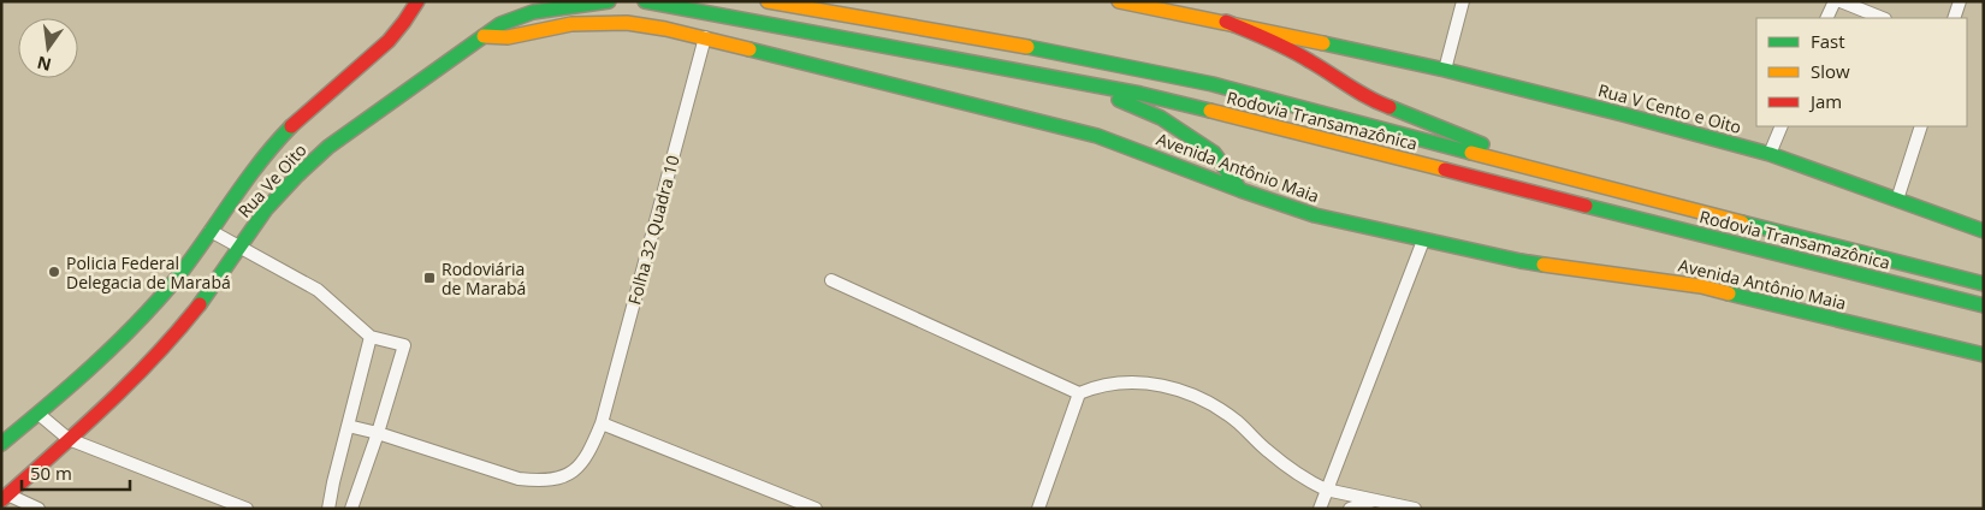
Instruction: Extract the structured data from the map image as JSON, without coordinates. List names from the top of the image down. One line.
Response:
{"streets":{"main road":["Rua V Cento e Oito","Rodovia Transamazônica","Avenida Antônio Maia","Rua Ve Oito"],"street":["Folha 32 Quadra 10"]},"crossings":[["Avenida Antônio Maia","Rua Ve Oito"],["Avenida Antônio Maia","Folha 32 Quadra 10"]],"places":{"other":["Policia Federal Delegacia de Marabá"],"transit":["Rodoviária de Marabá"]},"legend":["Fast","Slow","Jam"],"scale_bar":"50 m","north":"bottom"}
